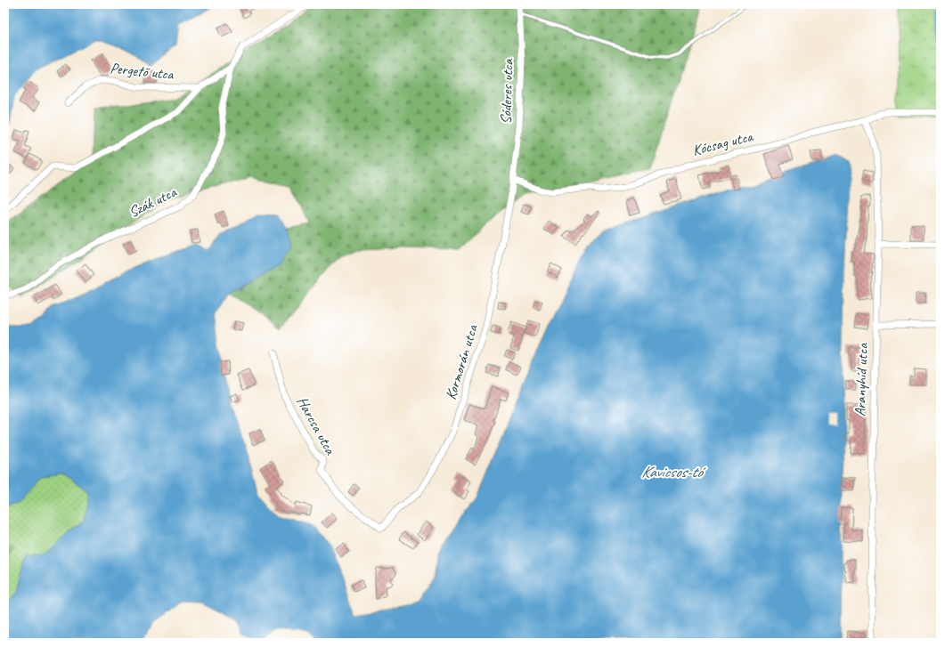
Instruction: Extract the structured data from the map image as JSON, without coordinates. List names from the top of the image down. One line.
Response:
{"streets":{"street":["Pergető utca","Sóderes utca","Kócsag utca","Szák utca","Kormorán utca","Aranyhíd utca","Harcsa utca"]},"crossings":[["Pergető utca","Szák utca"],["Sóderes utca","Kócsag utca"],["Sóderes utca","Kormorán utca"],["Kócsag utca","Kormorán utca"],["Kócsag utca","Aranyhíd utca"],["Kormorán utca","Harcsa utca"]],"water":["Kavicsos-tó"]}
